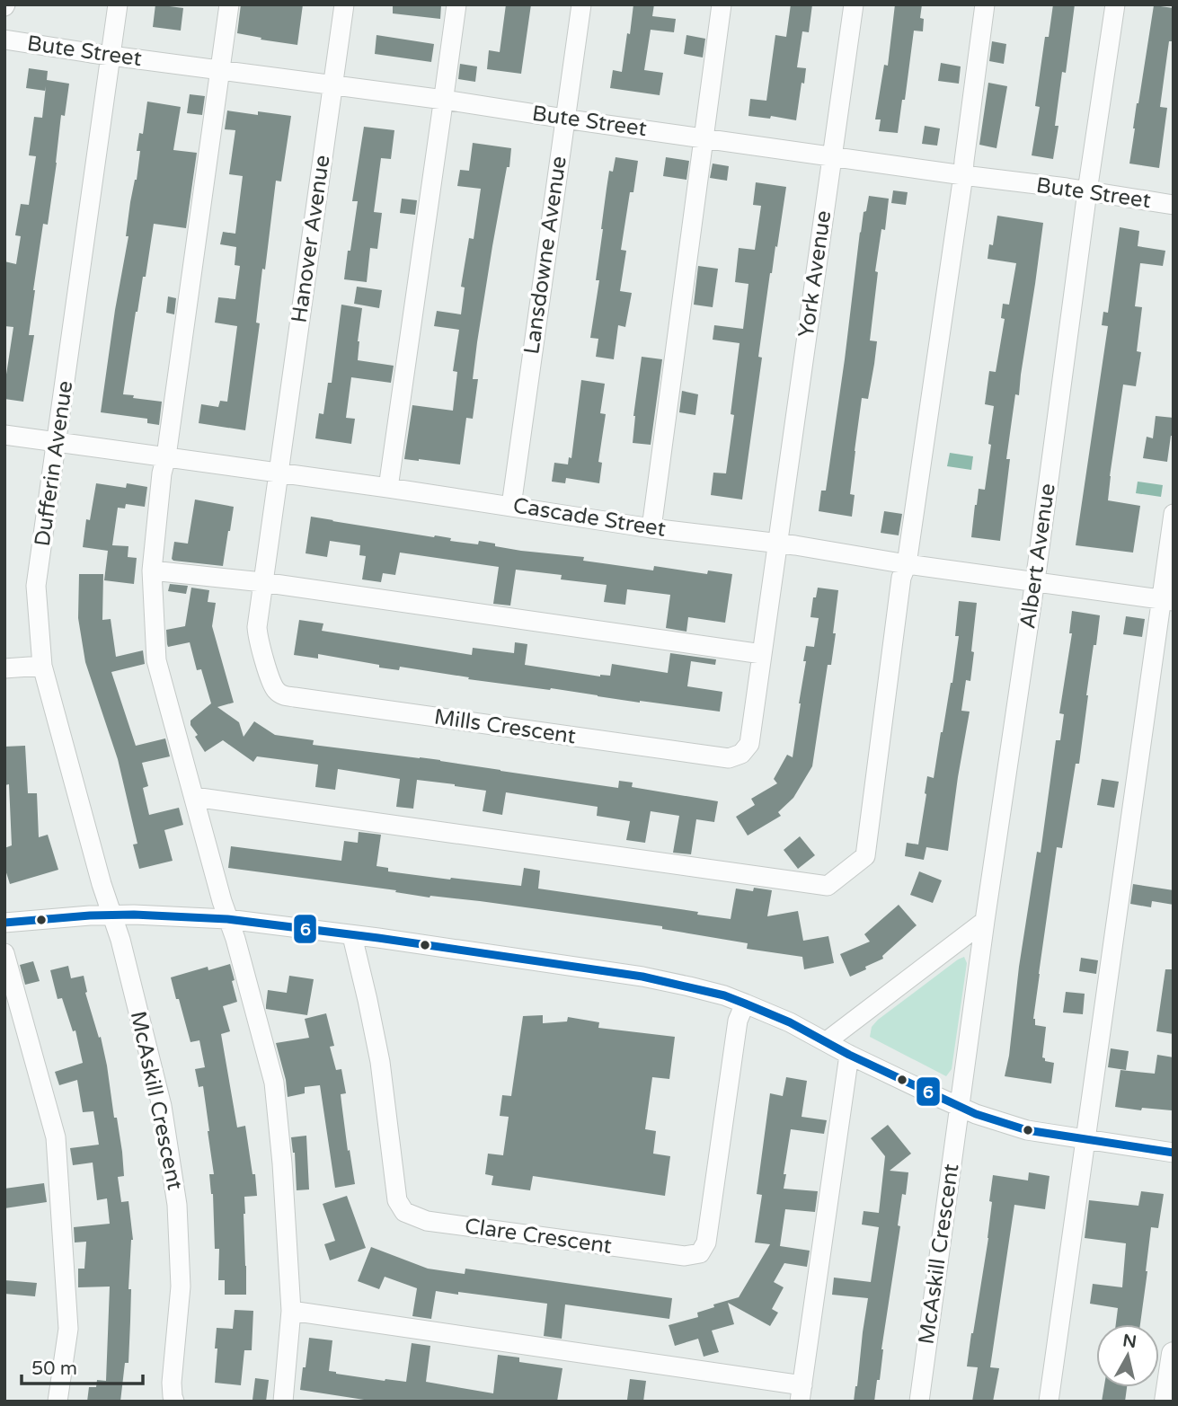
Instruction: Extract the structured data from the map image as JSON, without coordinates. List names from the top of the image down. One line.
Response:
{"streets":{"street":["Bute Street","Hanover Avenue","Lansdowne Avenue","York Avenue","Dufferin Avenue","Cascade Street","Albert Avenue","Mills Crescent","McAskill Crescent","Clare Crescent"]},"crossings":[["Bute Street","Hanover Avenue"],["Bute Street","Lansdowne Avenue"],["Bute Street","York Avenue"],["Bute Street","Dufferin Avenue"],["Bute Street","Albert Avenue"],["Hanover Avenue","Cascade Street"],["Hanover Avenue","Mills Crescent"],["Lansdowne Avenue","Cascade Street"],["York Avenue","Cascade Street"],["York Avenue","Mills Crescent"],["Dufferin Avenue","Cascade Street"],["Dufferin Avenue","McAskill Crescent"],["Cascade Street","Albert Avenue"],["Cascade Street","Mills Crescent"],["Albert Avenue","McAskill Crescent"]],"lines":["transit line 6"],"scale_bar":"50 m","north":"top"}
